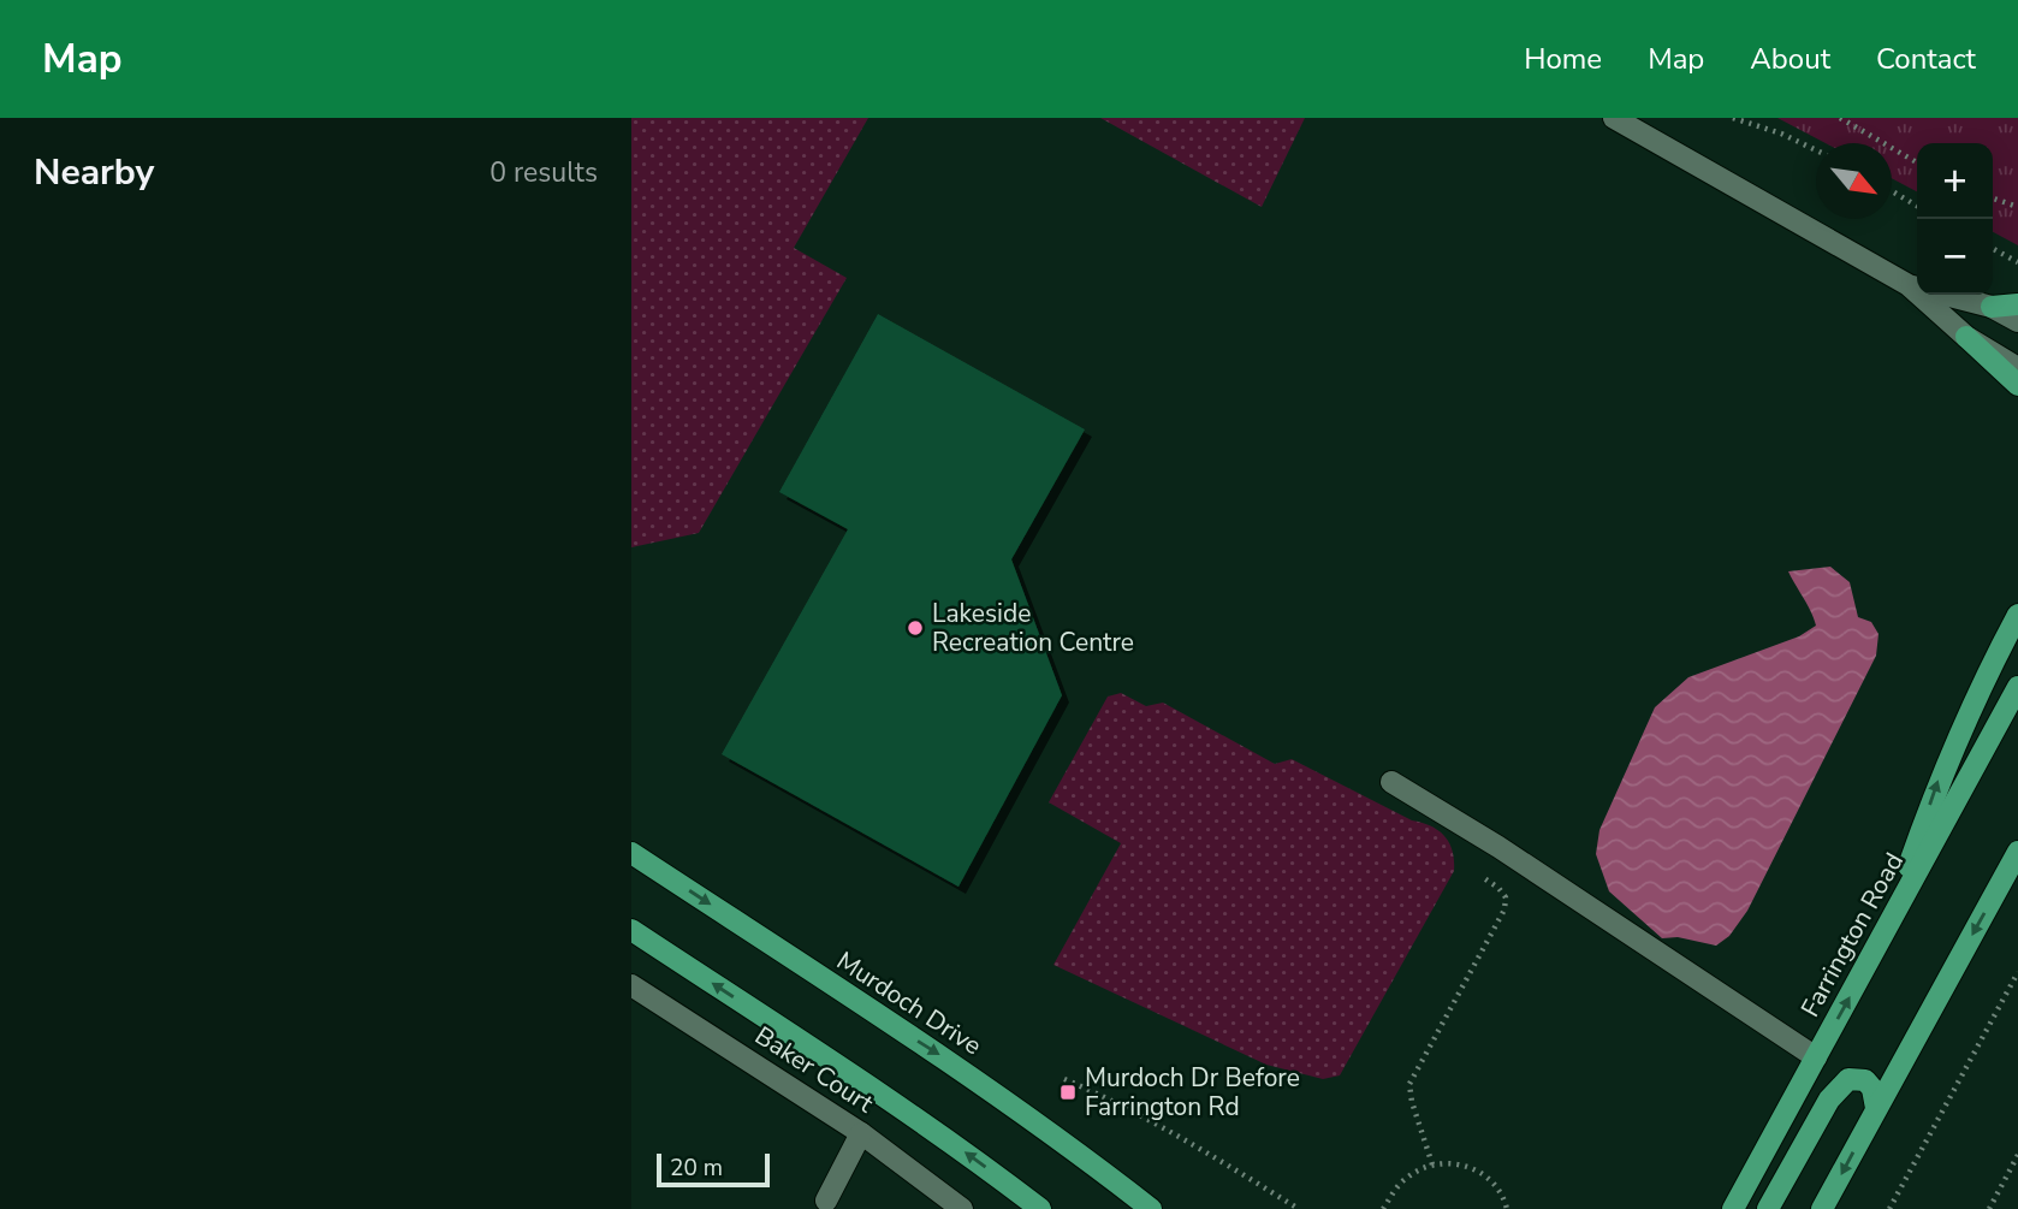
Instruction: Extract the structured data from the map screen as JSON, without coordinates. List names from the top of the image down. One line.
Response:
{"streets":{"main road":["Farrington Road","Murdoch Drive"],"street":["Baker Court"]},"places":{"other":["Lakeside Recreation Centre"],"transit":["Murdoch Dr Before Farrington Rd"]},"scale_bar":"20 m","north":"bottom right","page":{"header":"Map","nav":["Home","Map","About","Contact"],"heading":["Nearby","0 results"],"map_buttons":["+","−"],"scale":"20 m"}}
